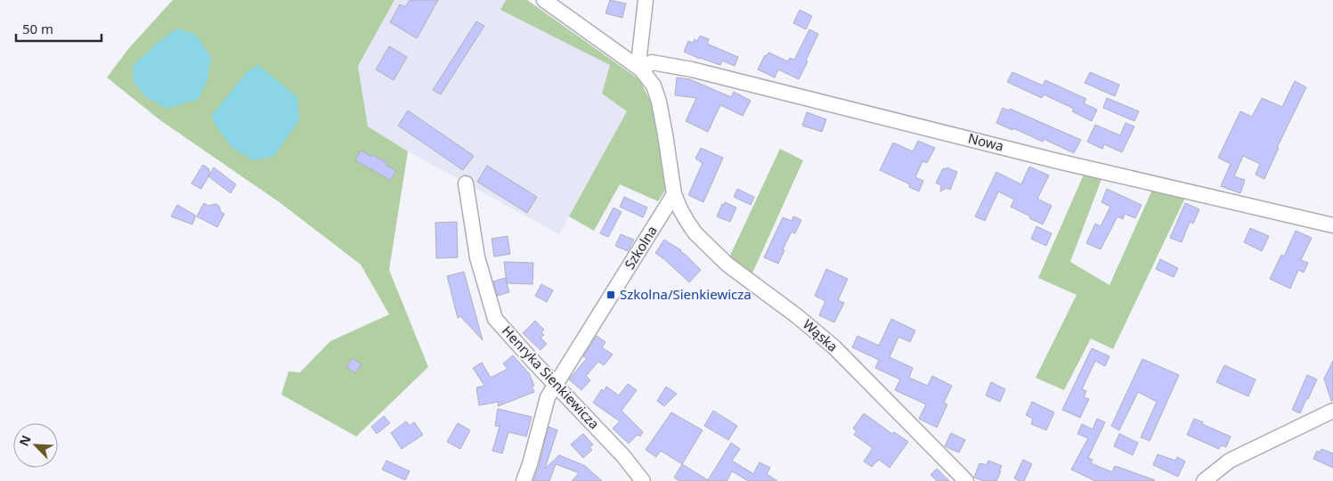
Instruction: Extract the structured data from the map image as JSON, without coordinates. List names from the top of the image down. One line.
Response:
{"streets":{"street":["Nowa","Szkolna","Wąska","Henryka Sienkiewicza"]},"crossings":[["Szkolna","Wąska"],["Szkolna","Henryka Sienkiewicza"]],"places":{"transit":["Szkolna/Sienkiewicza"]},"scale_bar":"50 m","north":"top left"}
